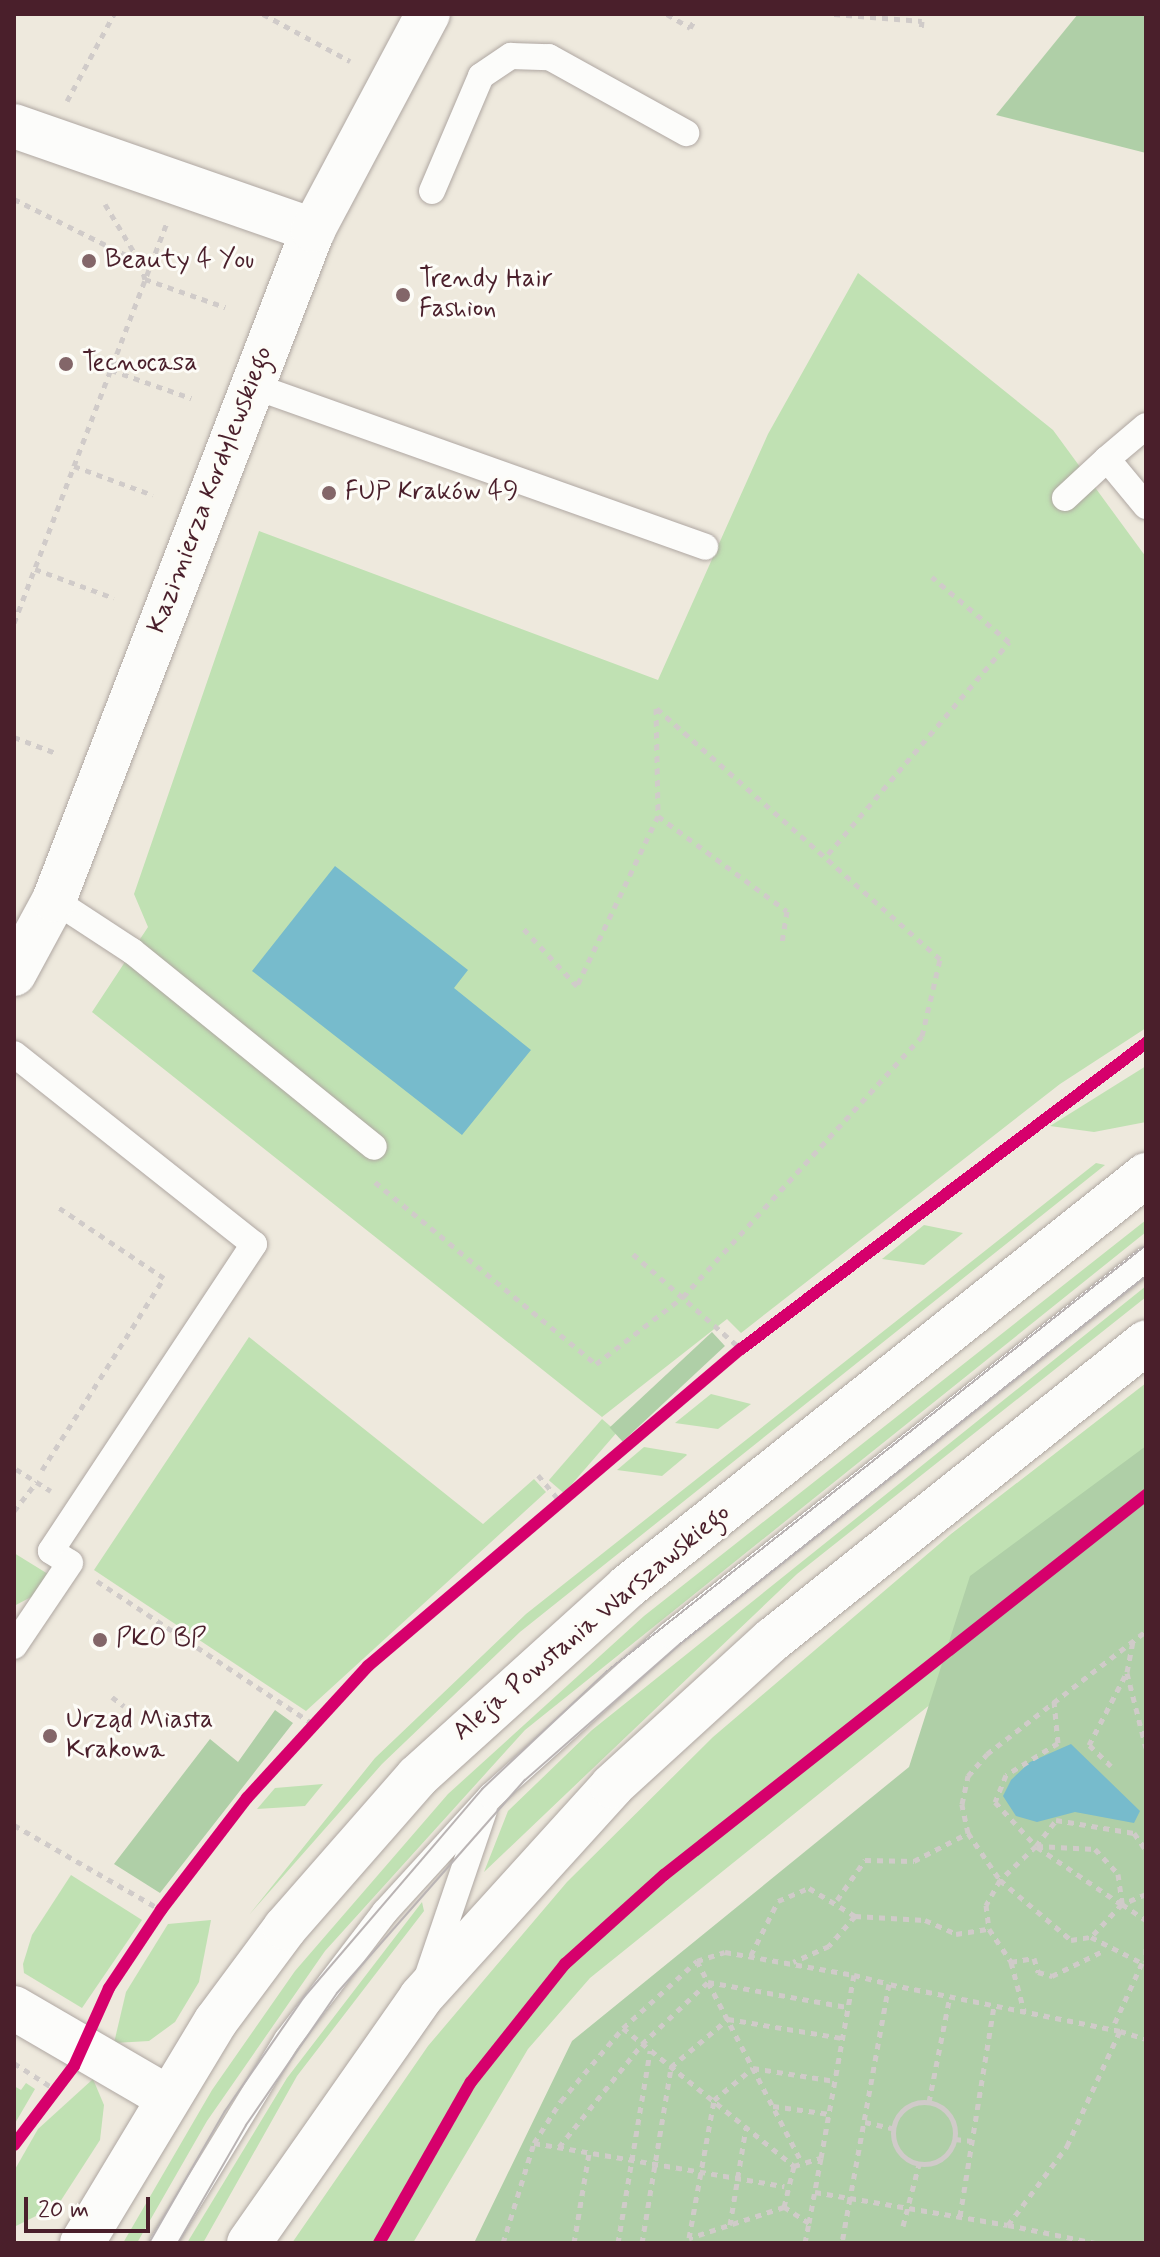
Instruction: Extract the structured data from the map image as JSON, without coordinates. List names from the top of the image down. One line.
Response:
{"streets":{"main road":["Kazimierza Kordylewskiego","Aleja Powstania Warszawskiego"]},"places":["Beauty 4 You","Trendy Hair Fashion","Tecnocasa","FUP Kraków 49","PKO BP","Urząd Miasta Krakowa"],"scale_bar":"20 m"}
